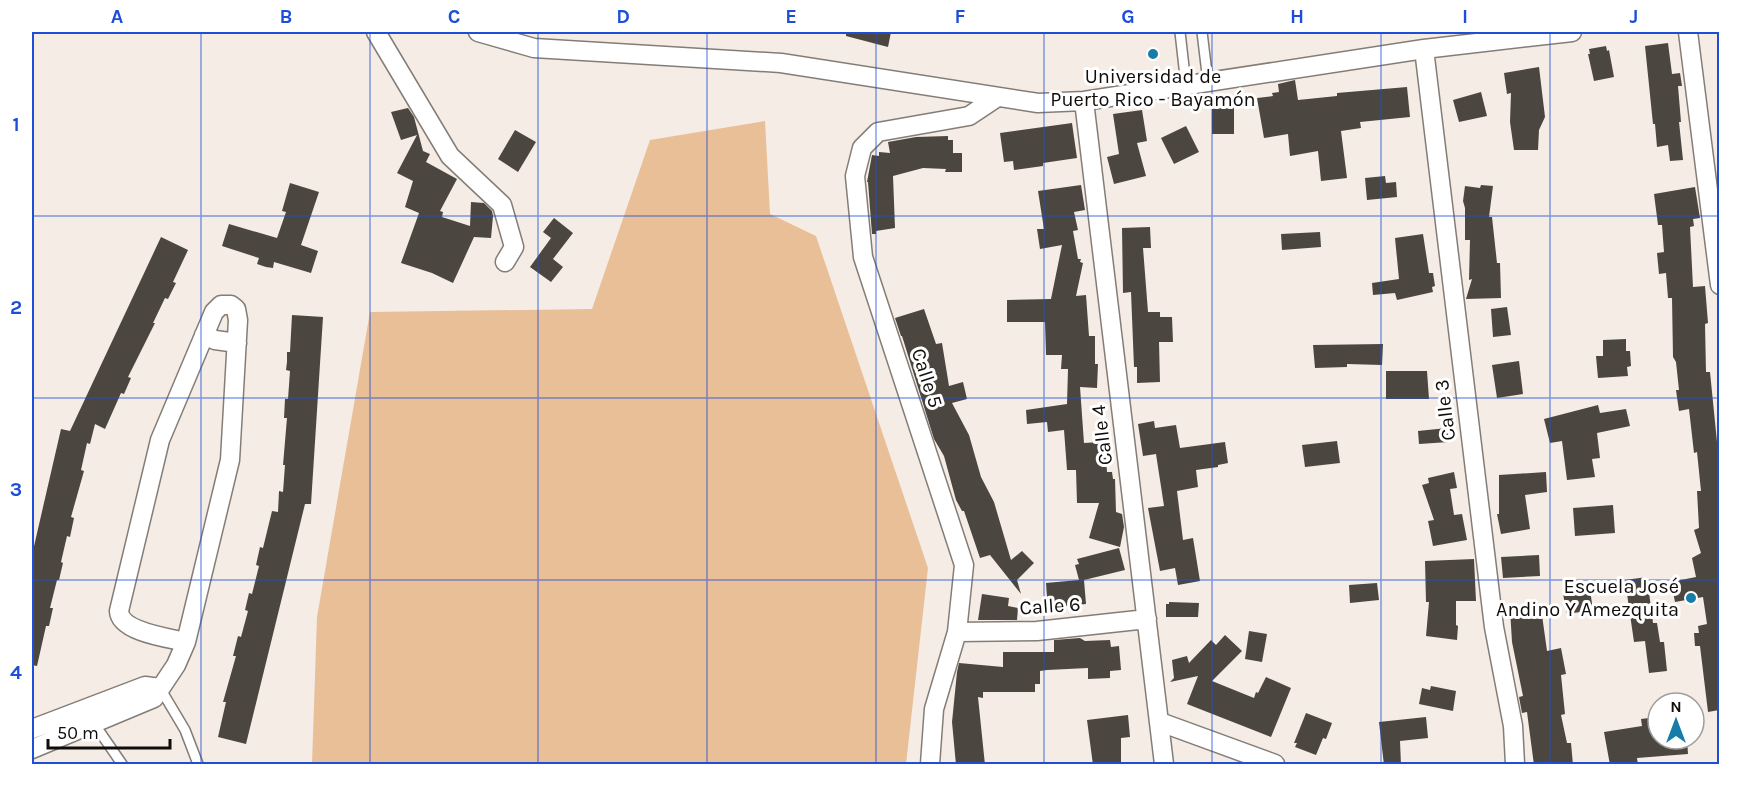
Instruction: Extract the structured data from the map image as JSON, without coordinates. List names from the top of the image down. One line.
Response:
{"streets":{"street":["Calle 5","Calle 3","Calle 4","Calle 6"]},"crossings":[["Calle 5","Calle 6"],["Calle 4","Calle 6"]],"places":["Universidad de Puerto Rico - Bayamón","Escuela José Andino Y Amezquita"],"scale_bar":"50 m","north":"top","grid":{"columns":["A","B","C","D","E","F","G","H","I","J"],"rows":["1","2","3","4"]}}
